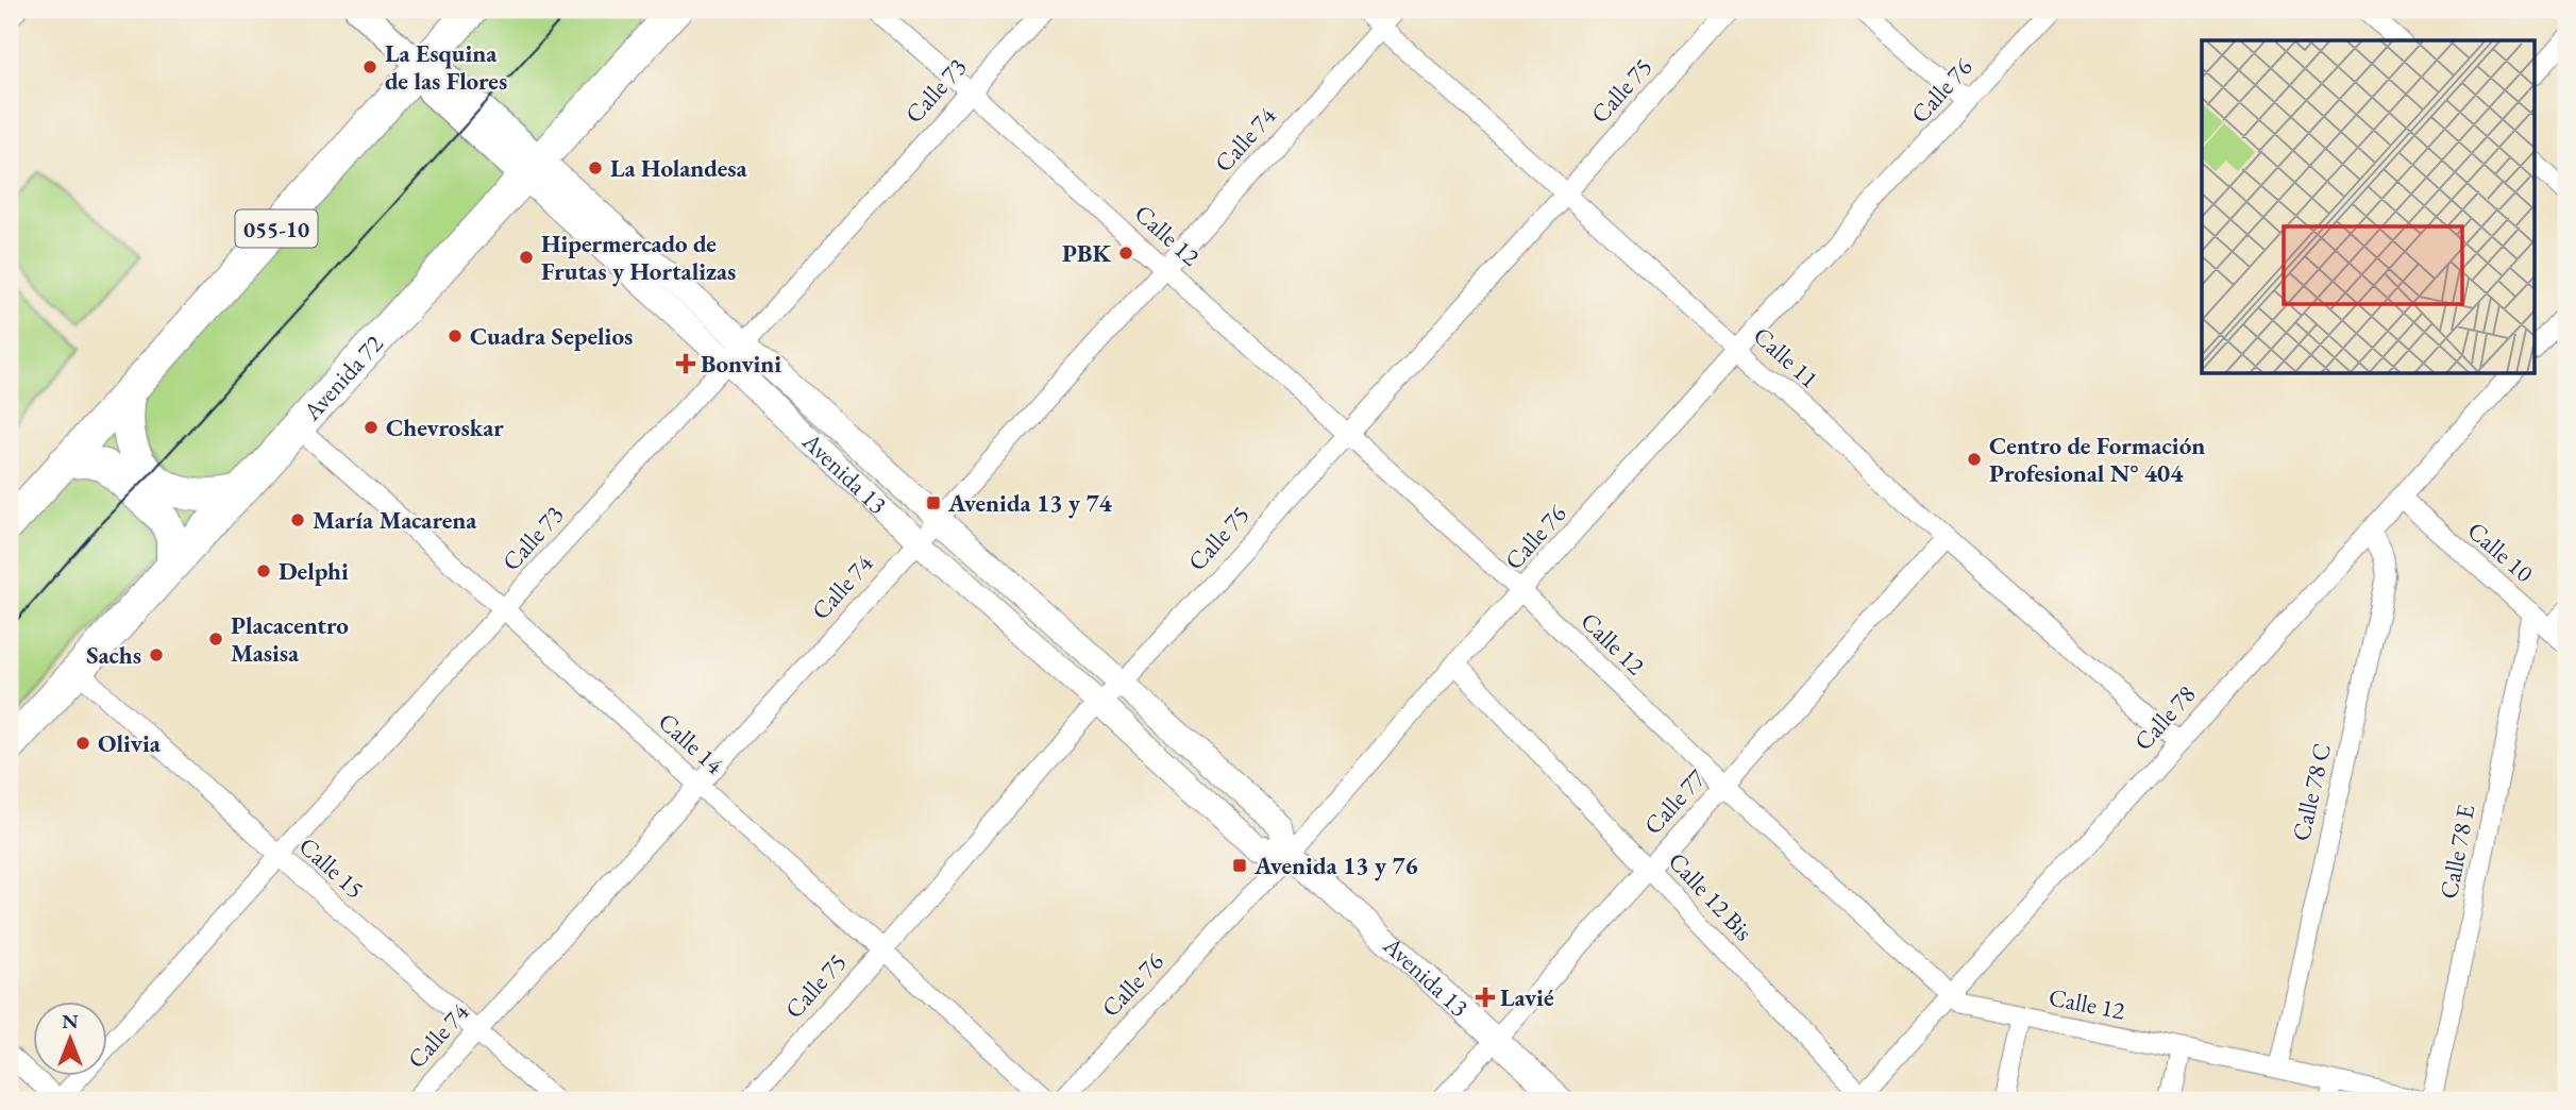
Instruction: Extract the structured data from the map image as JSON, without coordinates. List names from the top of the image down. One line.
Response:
{"streets":{"highway":["055-10","Avenida 72"],"main road":["Avenida 13"],"street":["Calle 73","Calle 75","Calle 76","Calle 74","Calle 12","Calle 11","Calle 10","Calle 78","Calle 14","Calle 78 C","Calle 77","Calle 78 E","Calle 15","Calle 12 Bis"]},"crossings":[["Calle 73","Calle 12"],["Calle 73","Avenida 13"],["Calle 73","Calle 14"],["Calle 73","Calle 15"],["Calle 75","Calle 12"],["Calle 75","Calle 11"],["Calle 75","Avenida 13"],["Calle 75","Calle 14"],["Calle 76","Calle 12"],["Calle 76","Calle 11"],["Calle 76","Avenida 13"],["Calle 76","Calle 12 Bis"],["Calle 74","Calle 12"],["Calle 74","Calle 11"],["Calle 74","Avenida 13"],["Calle 74","Calle 14"],["Calle 74","Calle 15"],["055-10","Avenida 13"],["Calle 12","Calle 78"],["Calle 12","Calle 78 C"],["Calle 12","Calle 77"],["Calle 11","Calle 78"],["Calle 11","Calle 77"],["Avenida 72","Avenida 13"],["Avenida 72","Calle 14"],["Avenida 72","Calle 15"],["Avenida 13","Calle 77"],["Calle 10","Calle 78"],["Calle 10","Calle 78 E"],["Calle 78","Calle 78 C"],["Calle 78","Calle 12 Bis"],["Calle 77","Calle 12 Bis"]],"places":{"other":["La Esquina de las Flores","La Holandesa","PBK","Hipermercado de Frutas y Hortalizas","Cuadra Sepelios","Chevroskar","Centro de Formación Profesional N° 404","María Macarena","Delphi","Placacentro Masisa","Sachs","Olivia"],"health":["Bonvini","Lavié"],"transit":["Avenida 13 y 74","Avenida 13 y 76"]},"north":"top"}
